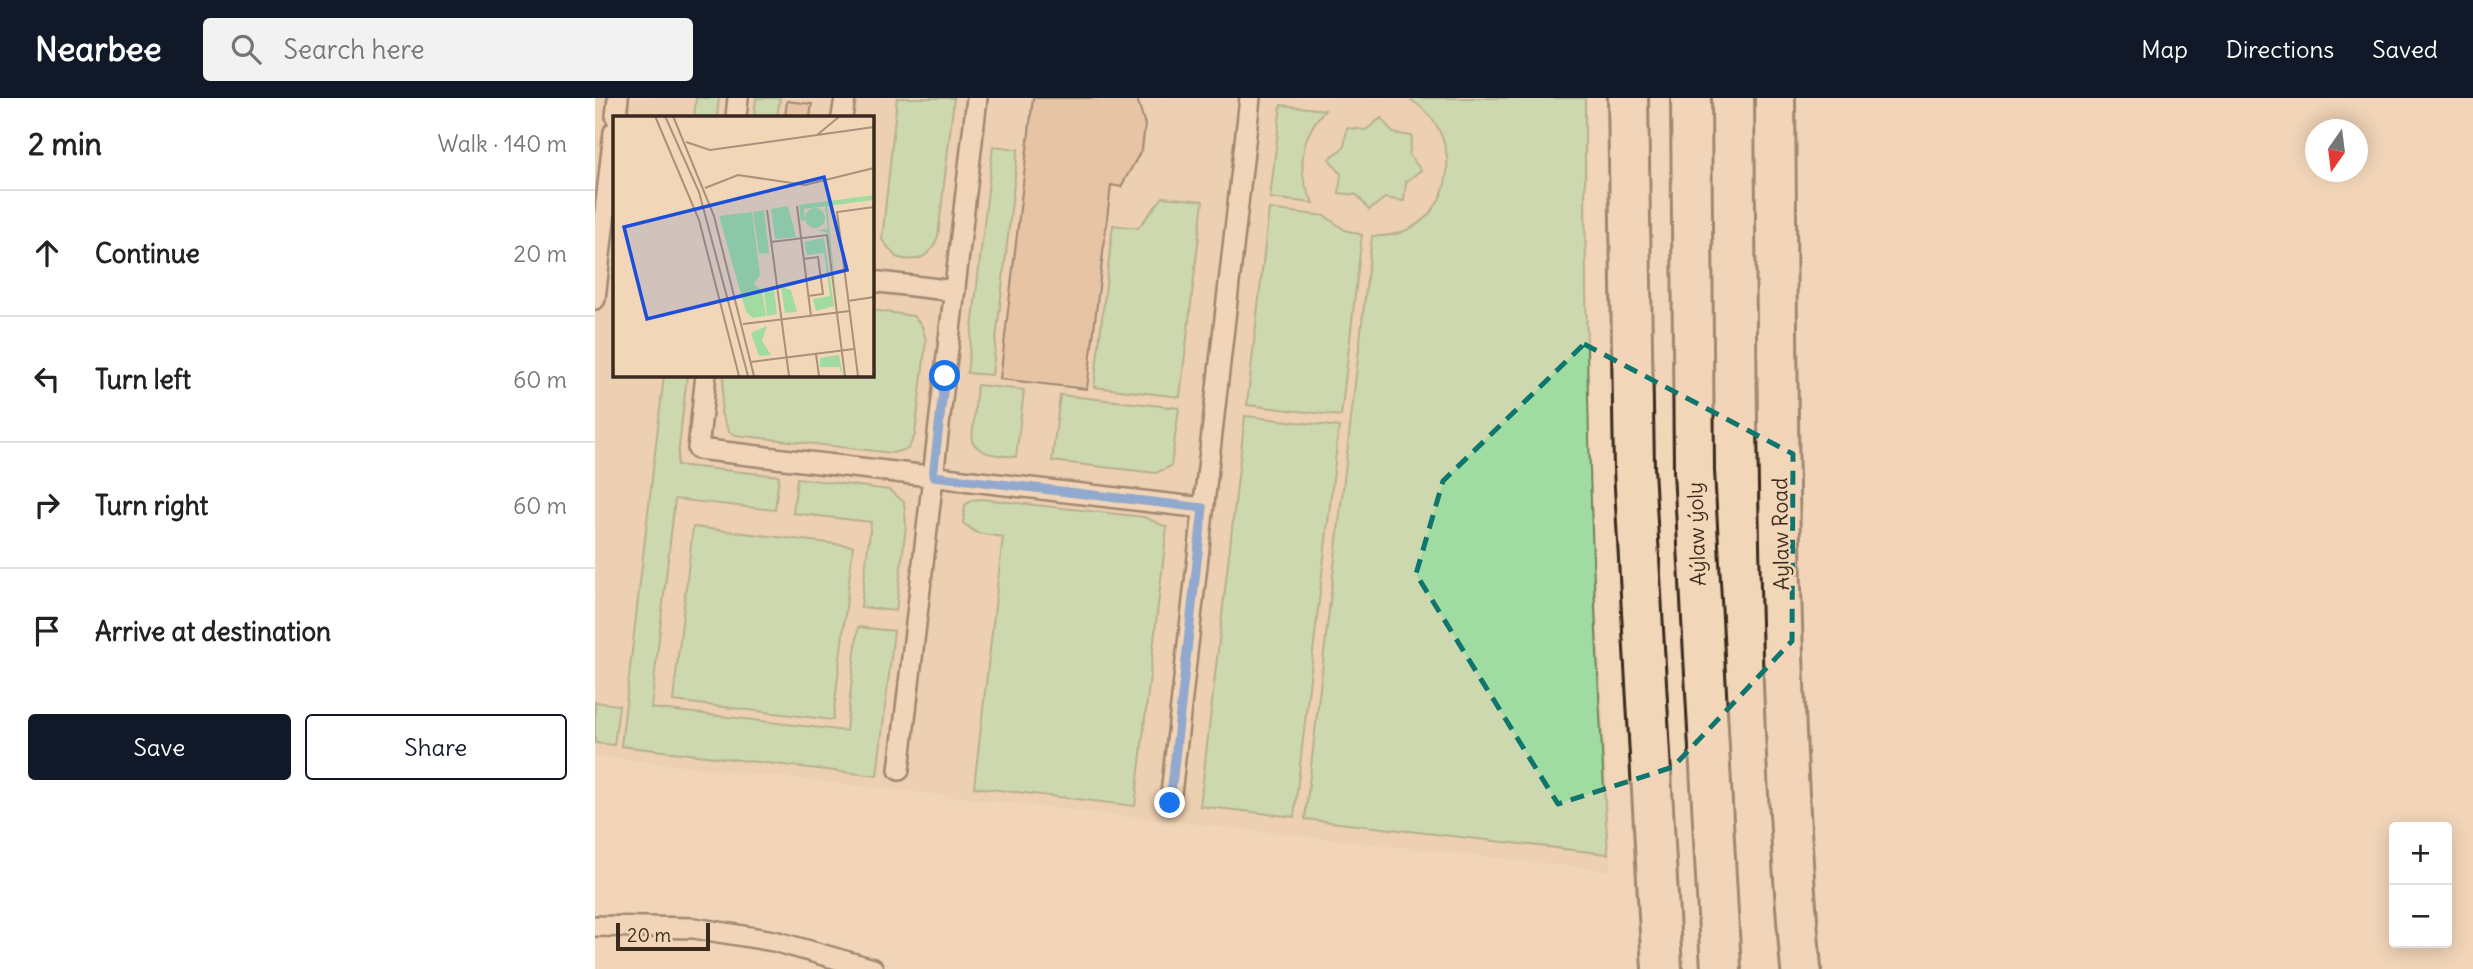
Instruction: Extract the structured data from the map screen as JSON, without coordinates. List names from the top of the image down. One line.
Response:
{"streets":{"main road":["Aýlaw ýoly","Aylaw Road"]},"scale_bar":"20 m","north":"bottom","page":{"header":"Nearbee","search":"Search here","nav":["Map","Directions","Saved"],"heading":["2 min","Walk · 140 m"],"list":[["Continue","20 m"],["Turn left","60 m"],["Turn right","60 m"],"Arrive at destination"],"buttons":["Save","Share"],"map_buttons":["+","−"],"scale":"20 m"}}
